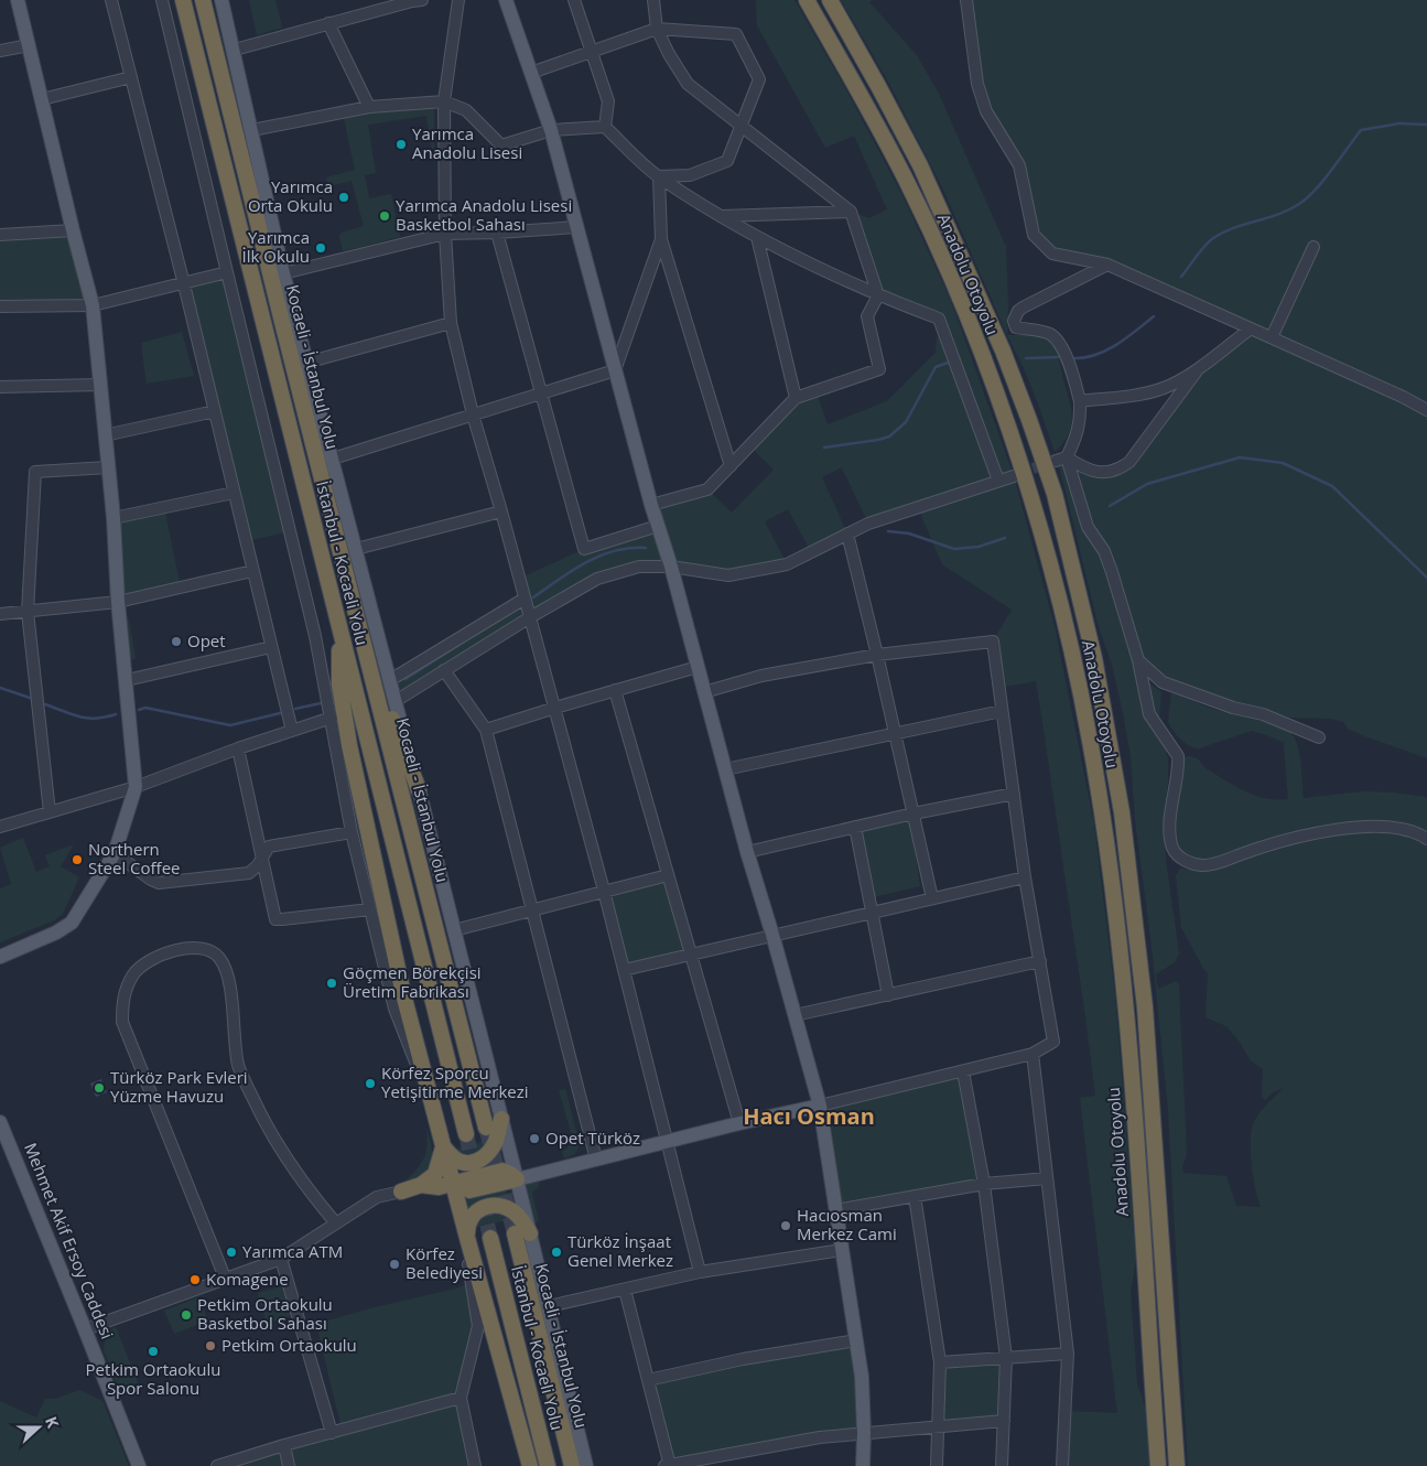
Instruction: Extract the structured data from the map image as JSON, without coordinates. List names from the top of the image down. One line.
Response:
{"streets":{"highway":["Anadolu Otoyolu","Kocaeli - İstanbul Yolu","İstanbul - Kocaeli Yolu"],"main road":["Mehmet Akif Ersoy Caddesi"]},"districts":["Hacı Osman"],"places":["Yarımca Anadolu Lisesi","Yarımca Orta Okulu","Yarımca Anadolu Lisesi Basketbol Sahası","Yarımca İlk Okulu","Opet","Northern Steel Coffee","Göçmen Börekçisi Üretim Fabrikası","Körfez Sporcu Yetişitirme Merkezi","Türköz Park Evleri Yüzme Havuzu","Opet Türköz","Hacıosman Merkez Cami","Yarımca ATM","Türköz İnşaat Genel Merkez","Körfez Belediyesi","Komagene","Petkim Ortaokulu Basketbol Sahası","Petkim Ortaokulu","Petkim Ortaokulu Spor Salonu"],"north":"right"}
